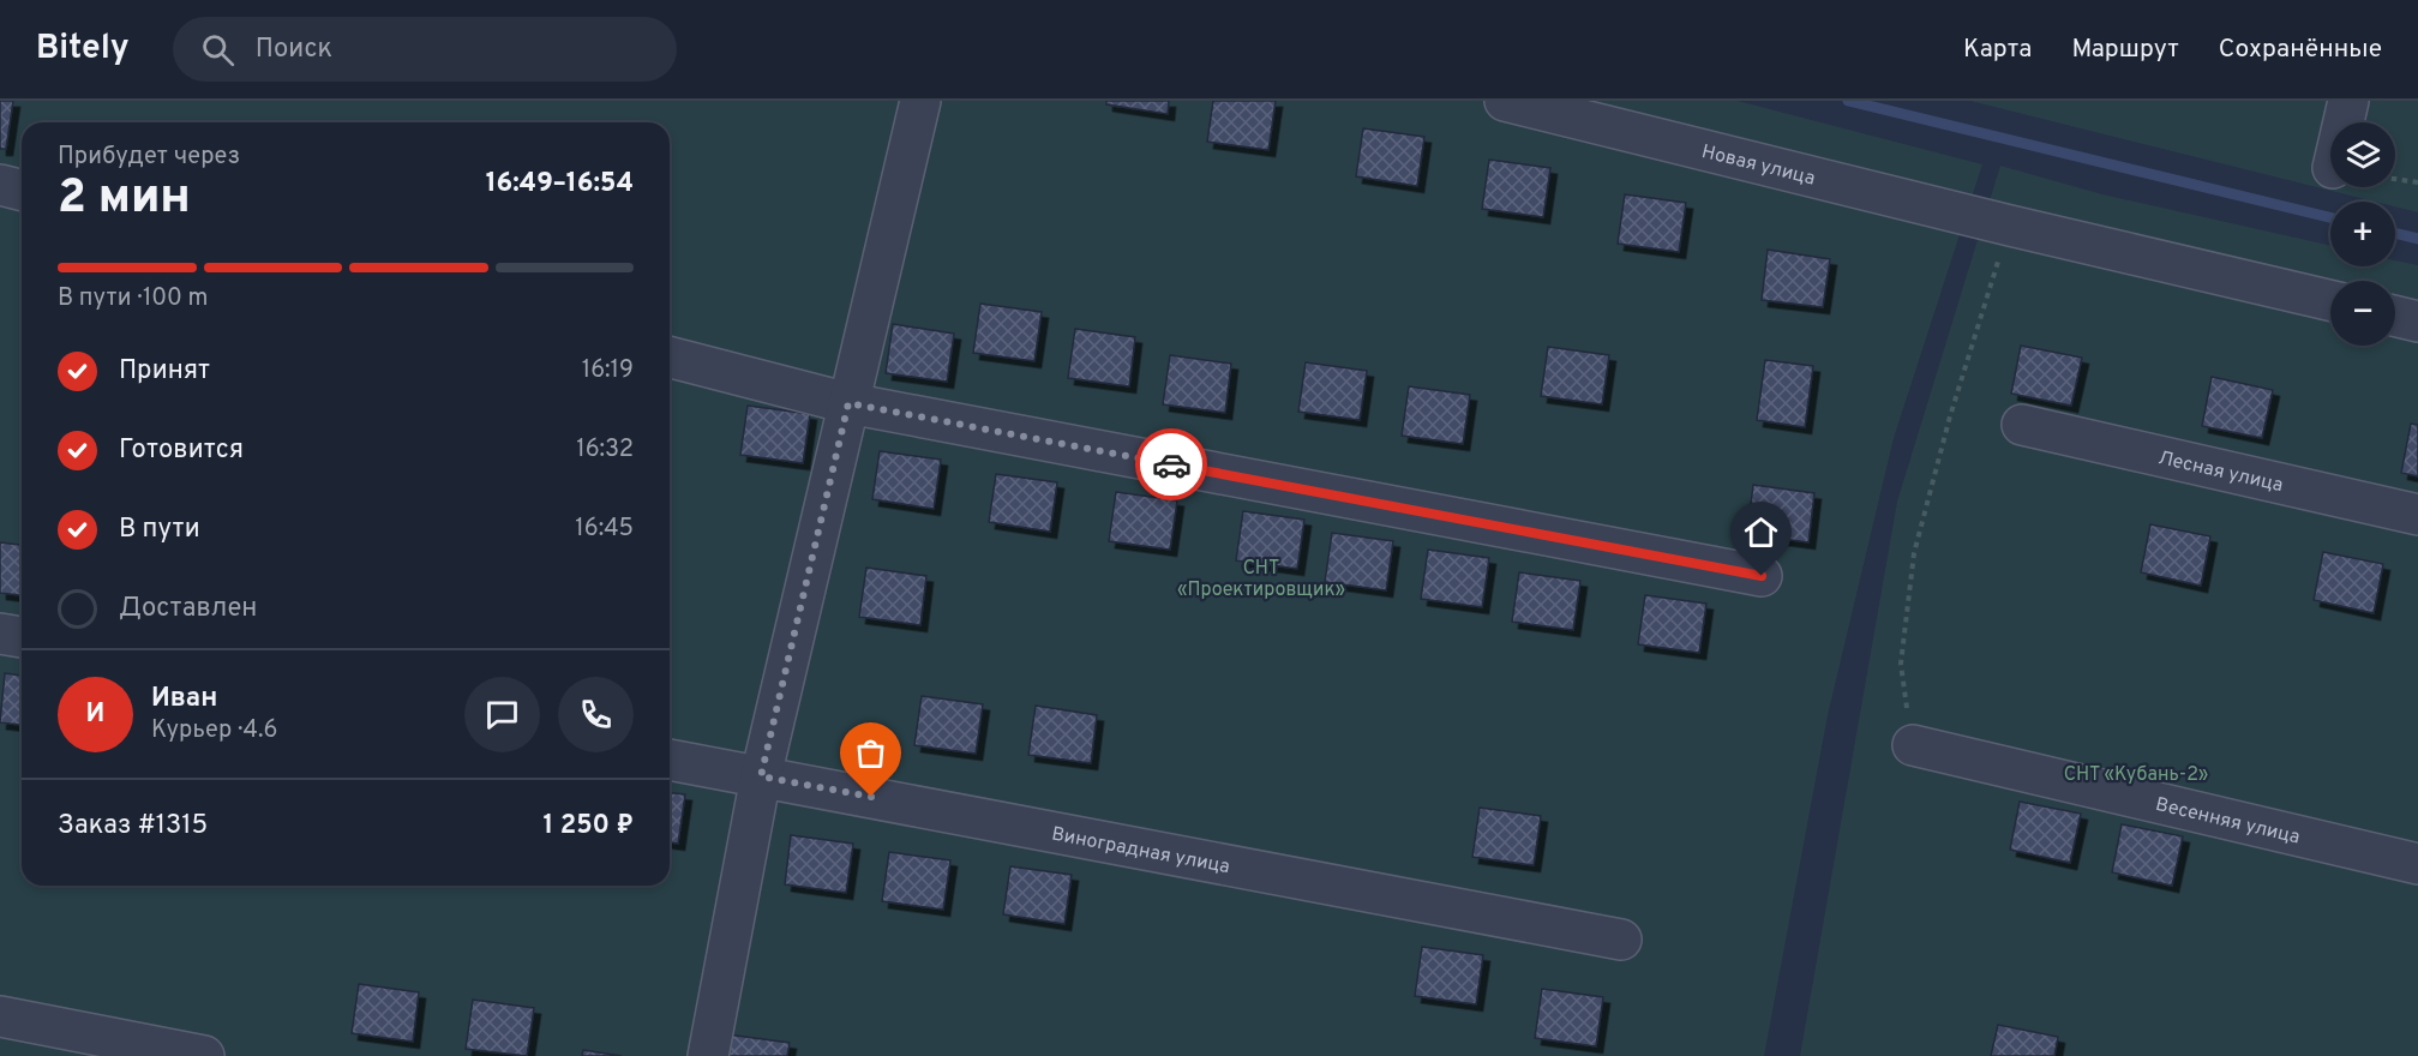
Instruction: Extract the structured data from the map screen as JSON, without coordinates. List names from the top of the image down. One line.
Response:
{"streets":{"street":["Новая улица","Лесная улица","Весенняя улица","Виноградная улица"]},"parks":["СНТ «Проектировщик»","СНТ «Кубань-2»"],"page":{"header":"Bitely","search":"Поиск","nav":["Карта","Маршрут","Сохранённые"],"map_buttons":["+","−"],"heading":["2 мин","Прибудет через","16:49–16:54"],"panel":["Иван","Курьер · 4.6","Заказ #1315","1 250 ₽"],"bar":"В пути · 100 m","list":[["Принят","16:19"],["Готовится","16:32"],["В пути","16:45"],"Доставлен"],"round":"И"}}
